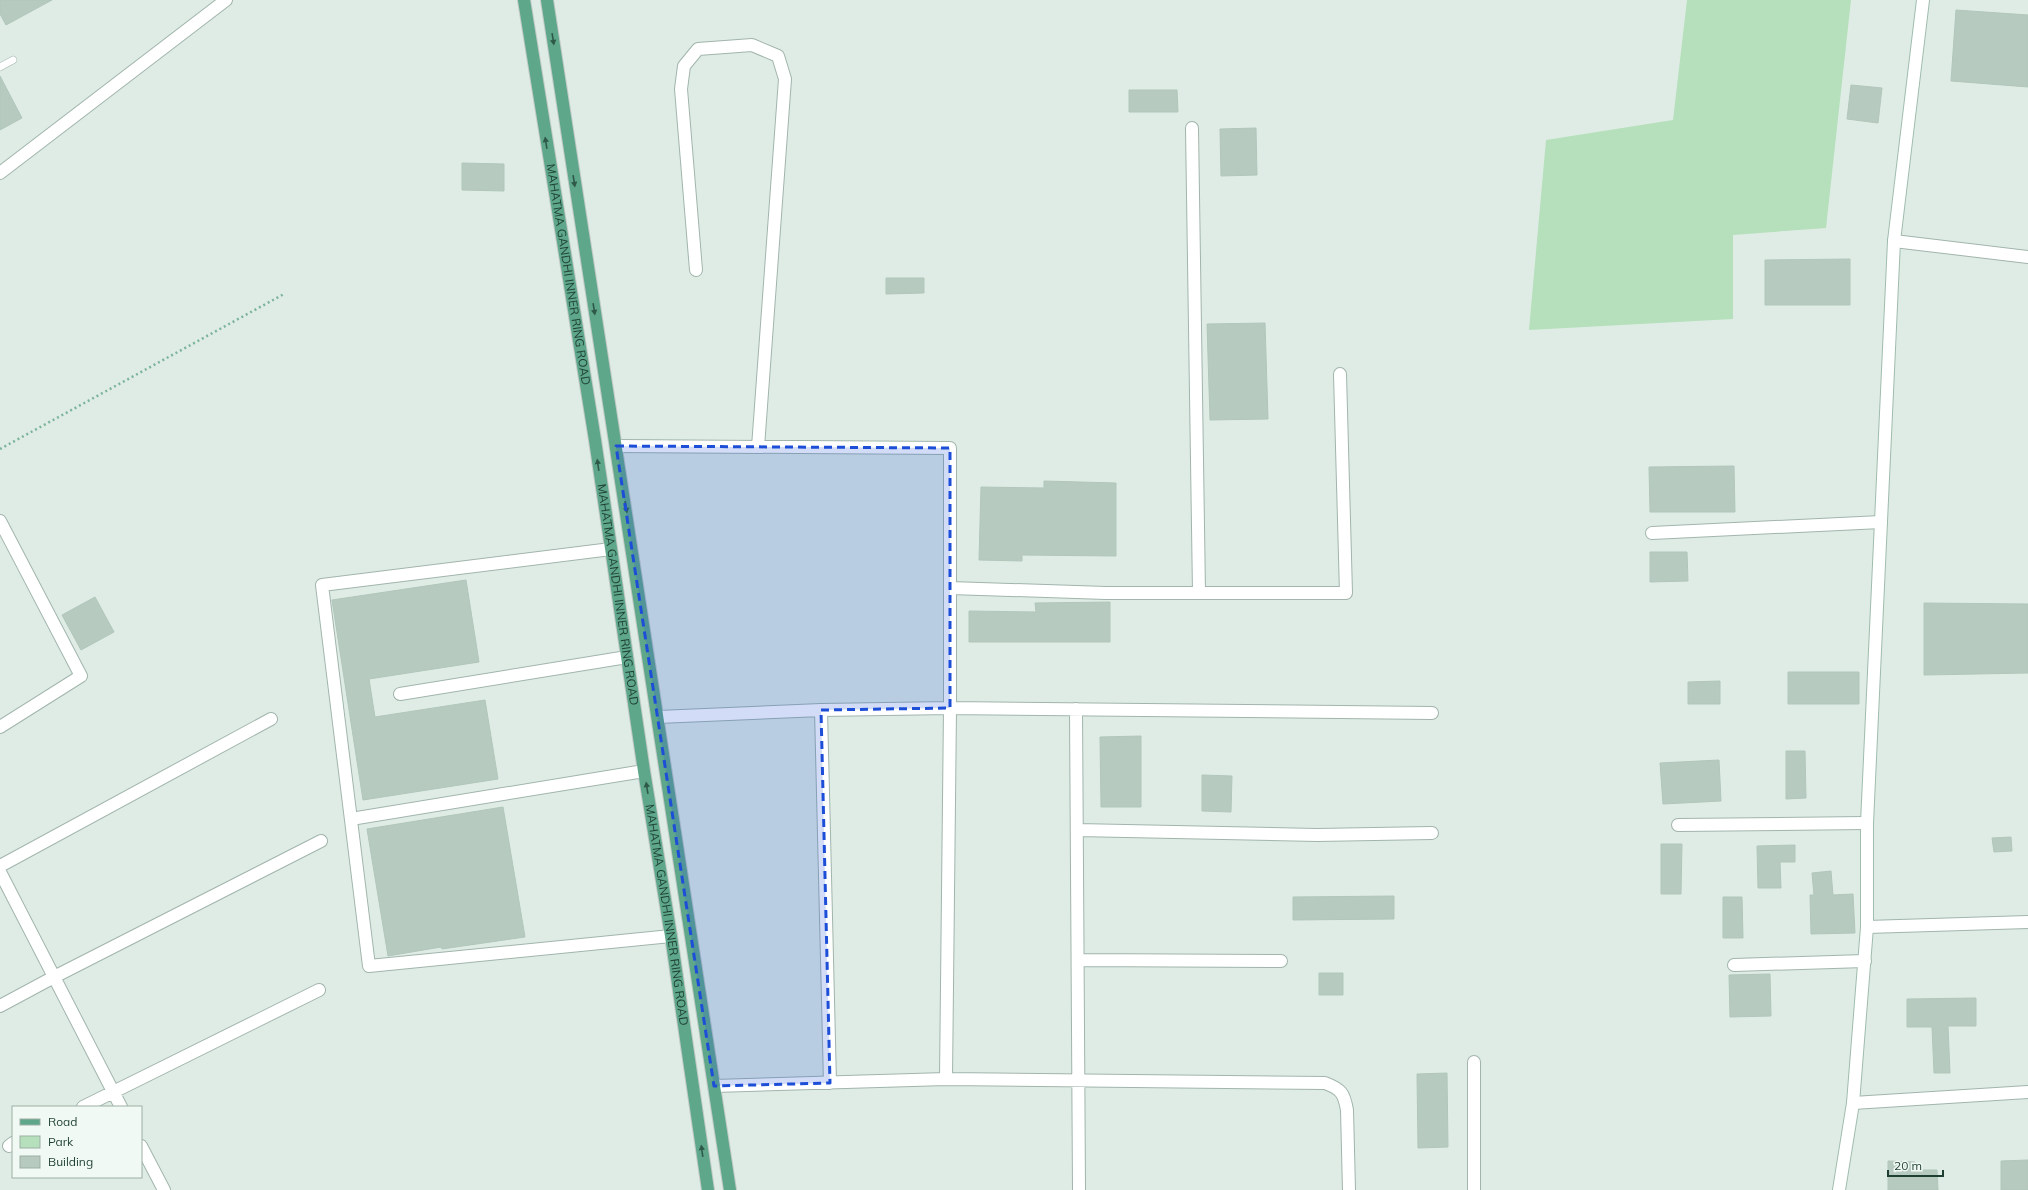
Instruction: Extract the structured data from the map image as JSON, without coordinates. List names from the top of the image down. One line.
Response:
{"streets":{"main road":["MAHATMA GANDHI INNER RING ROAD"]},"legend":["Road","Park","Building"],"scale_bar":"20 m"}
